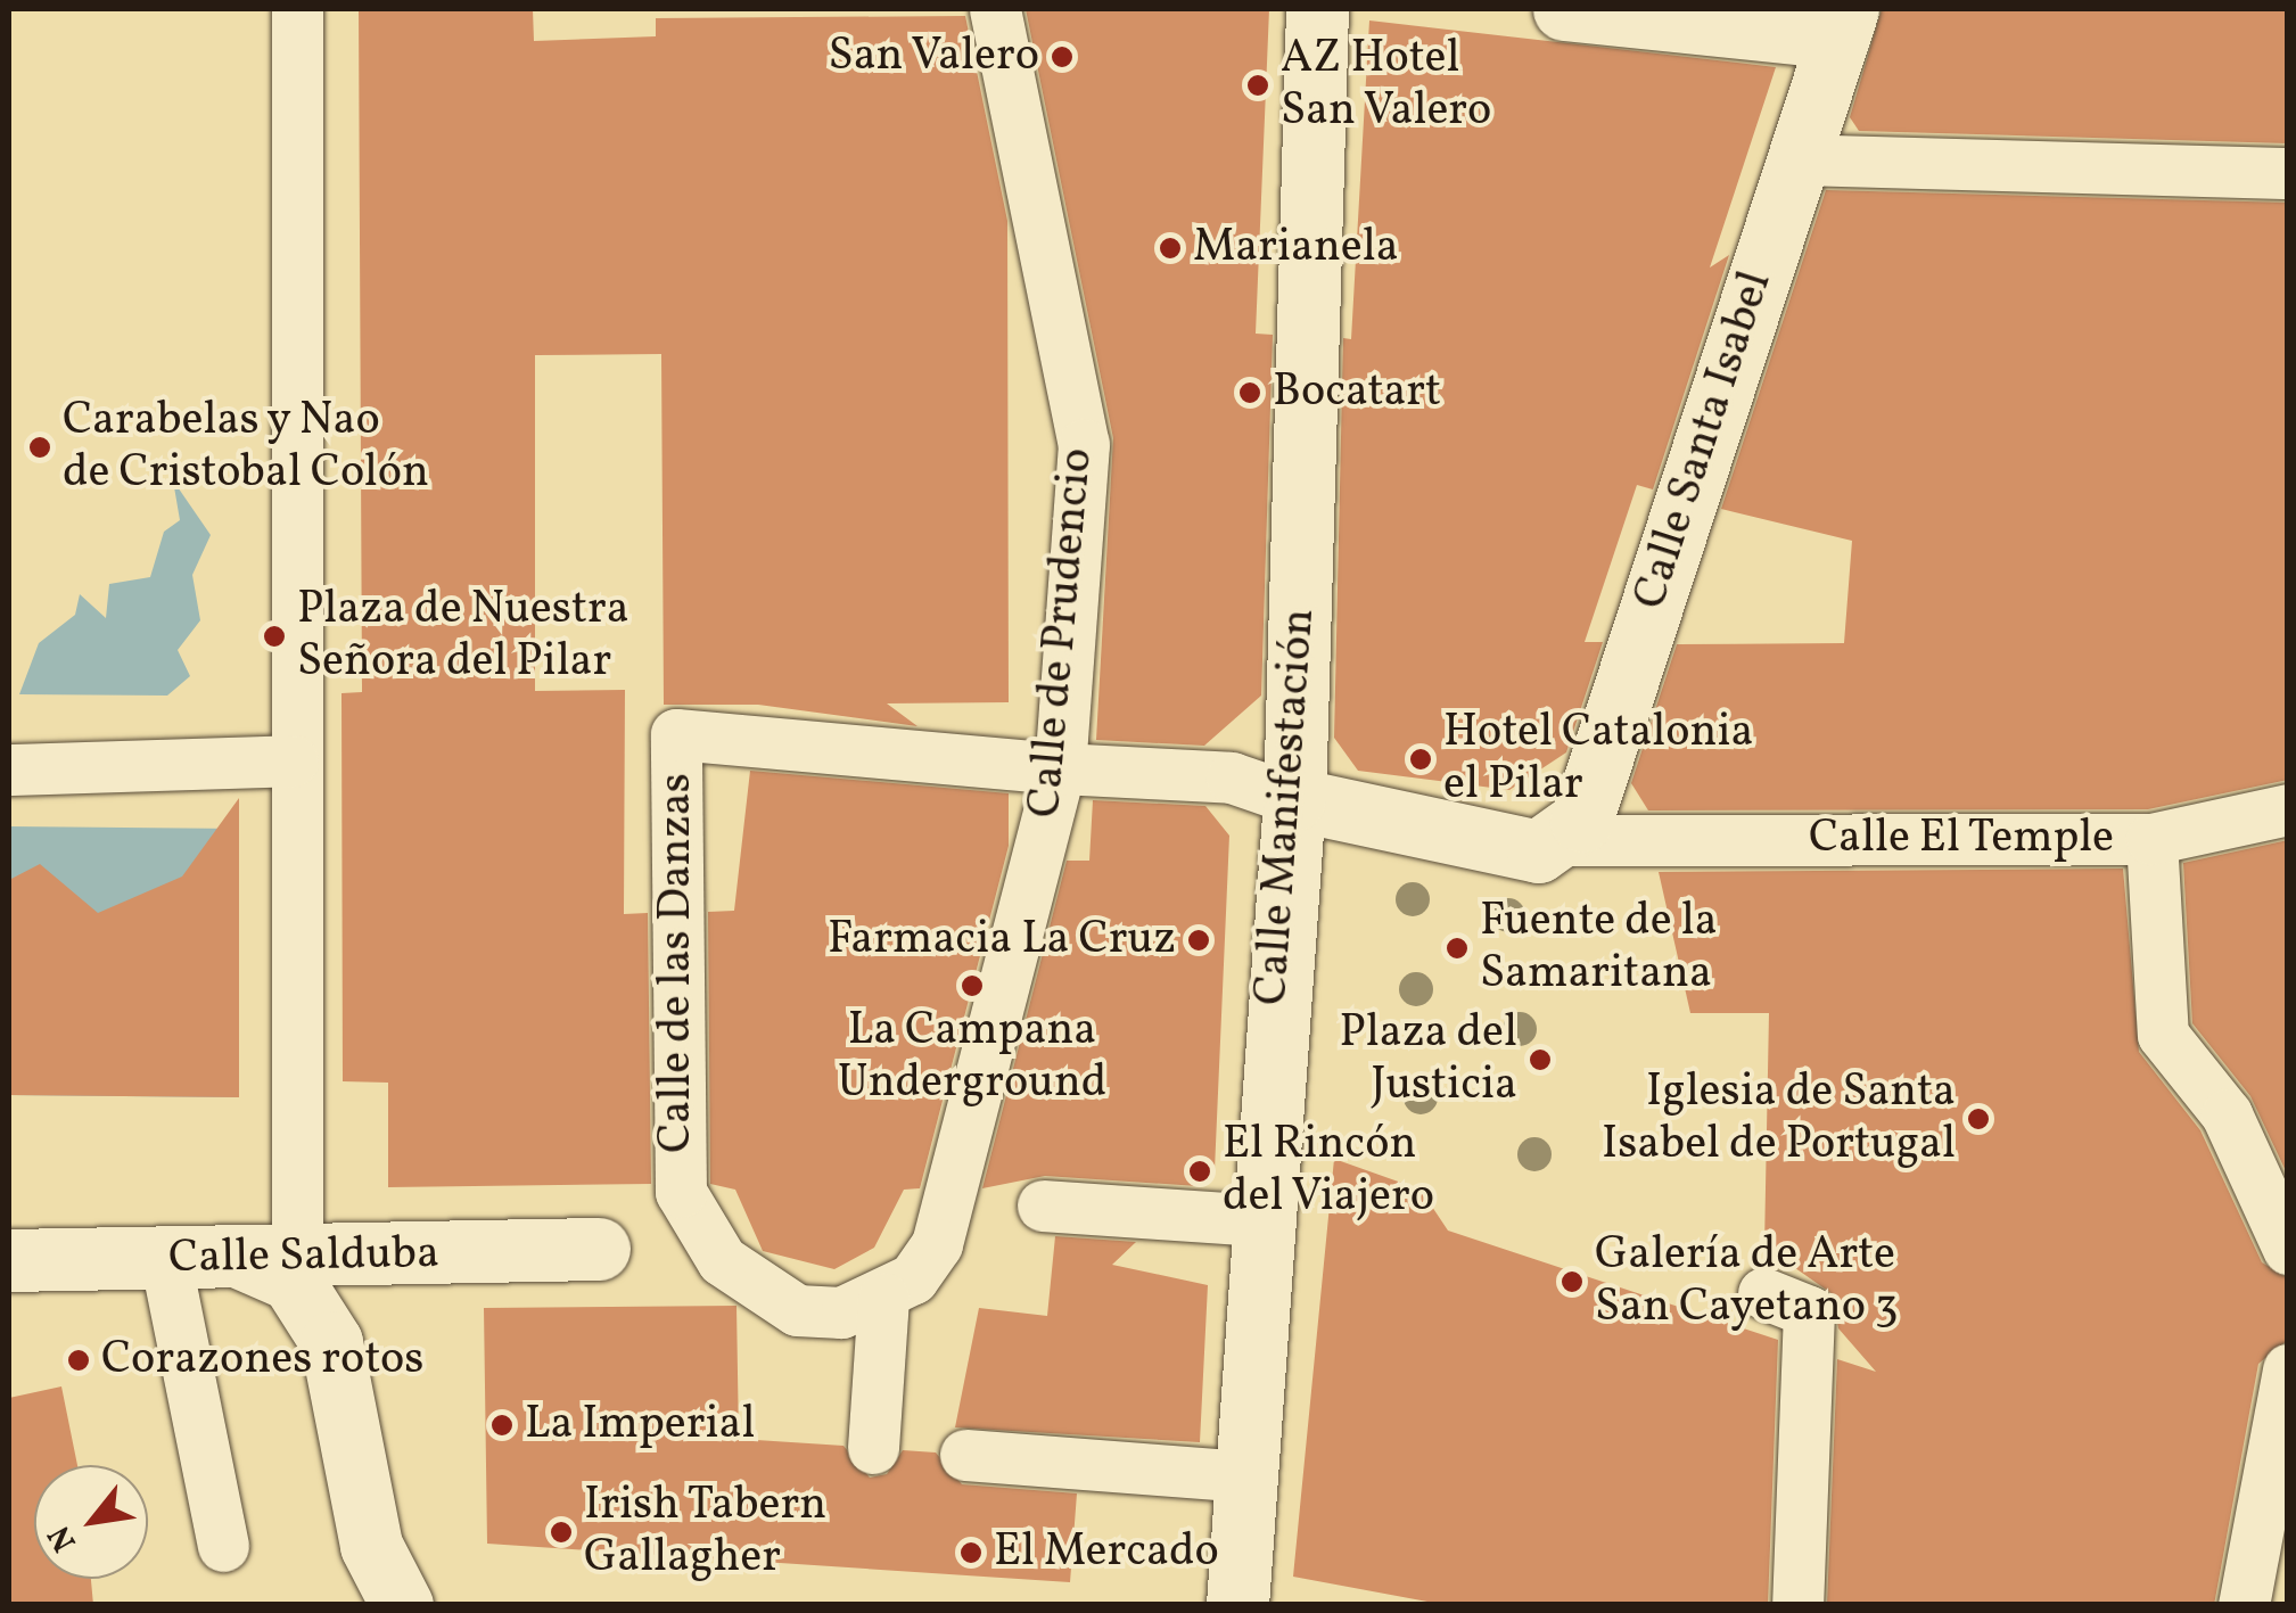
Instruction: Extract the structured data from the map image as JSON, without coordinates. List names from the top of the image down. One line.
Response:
{"streets":{"street":["Calle Santa Isabel","Calle de Prudencio","Calle Manifestación","Calle El Temple","Calle de las Danzas","Calle Salduba"]},"crossings":[["Calle Santa Isabel","Calle El Temple"],["Calle de Prudencio","Calle de las Danzas"]],"places":["San Valero","AZ Hotel San Valero","Marianela","Bocatart","Carabelas y Nao de Cristobal Colón","Plaza de Nuestra Señora del Pilar","Hotel Catalonia el Pilar","Farmacia La Cruz","Fuente de la Samaritana","La Campana Underground","Plaza del Justicia","Iglesia de Santa Isabel de Portugal","El Rincón del Viajero","Galería de Arte San Cayetano 3","Corazones rotos","La Imperial","Irish Tabern Gallagher","El Mercado"],"north":"bottom left"}
